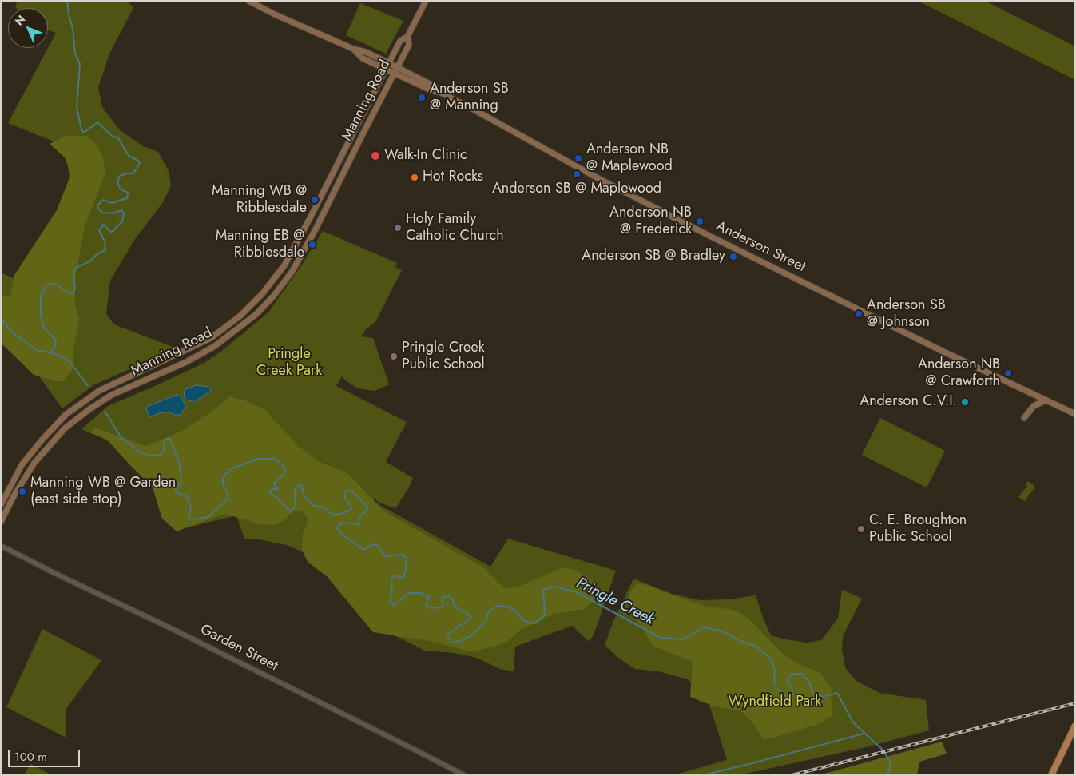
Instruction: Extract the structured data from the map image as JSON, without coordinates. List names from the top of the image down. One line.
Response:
{"streets":{"main road":["Manning Road","Anderson Street"],"street":["Garden Street"]},"crossings":[["Manning Road","Anderson Street"]],"water":["Pringle Creek"],"parks":["Pringle Creek Park","Wyndfield Park"],"places":["Anderson SB @ Manning","Walk-In Clinic","Anderson NB @ Maplewood","Anderson SB @ Maplewood","Hot Rocks","Manning WB @ Ribblesdale","Anderson NB @ Frederick","Holy Family Catholic Church","Manning EB @ Ribblesdale","Anderson SB @ Bradley","Anderson SB @ Johnson","Pringle Creek Public School","Anderson NB @ Crawforth","Anderson C.V.I.","Manning WB @ Garden (east side stop)","C. E. Broughton Public School"],"scale_bar":"100 m","north":"top left"}
